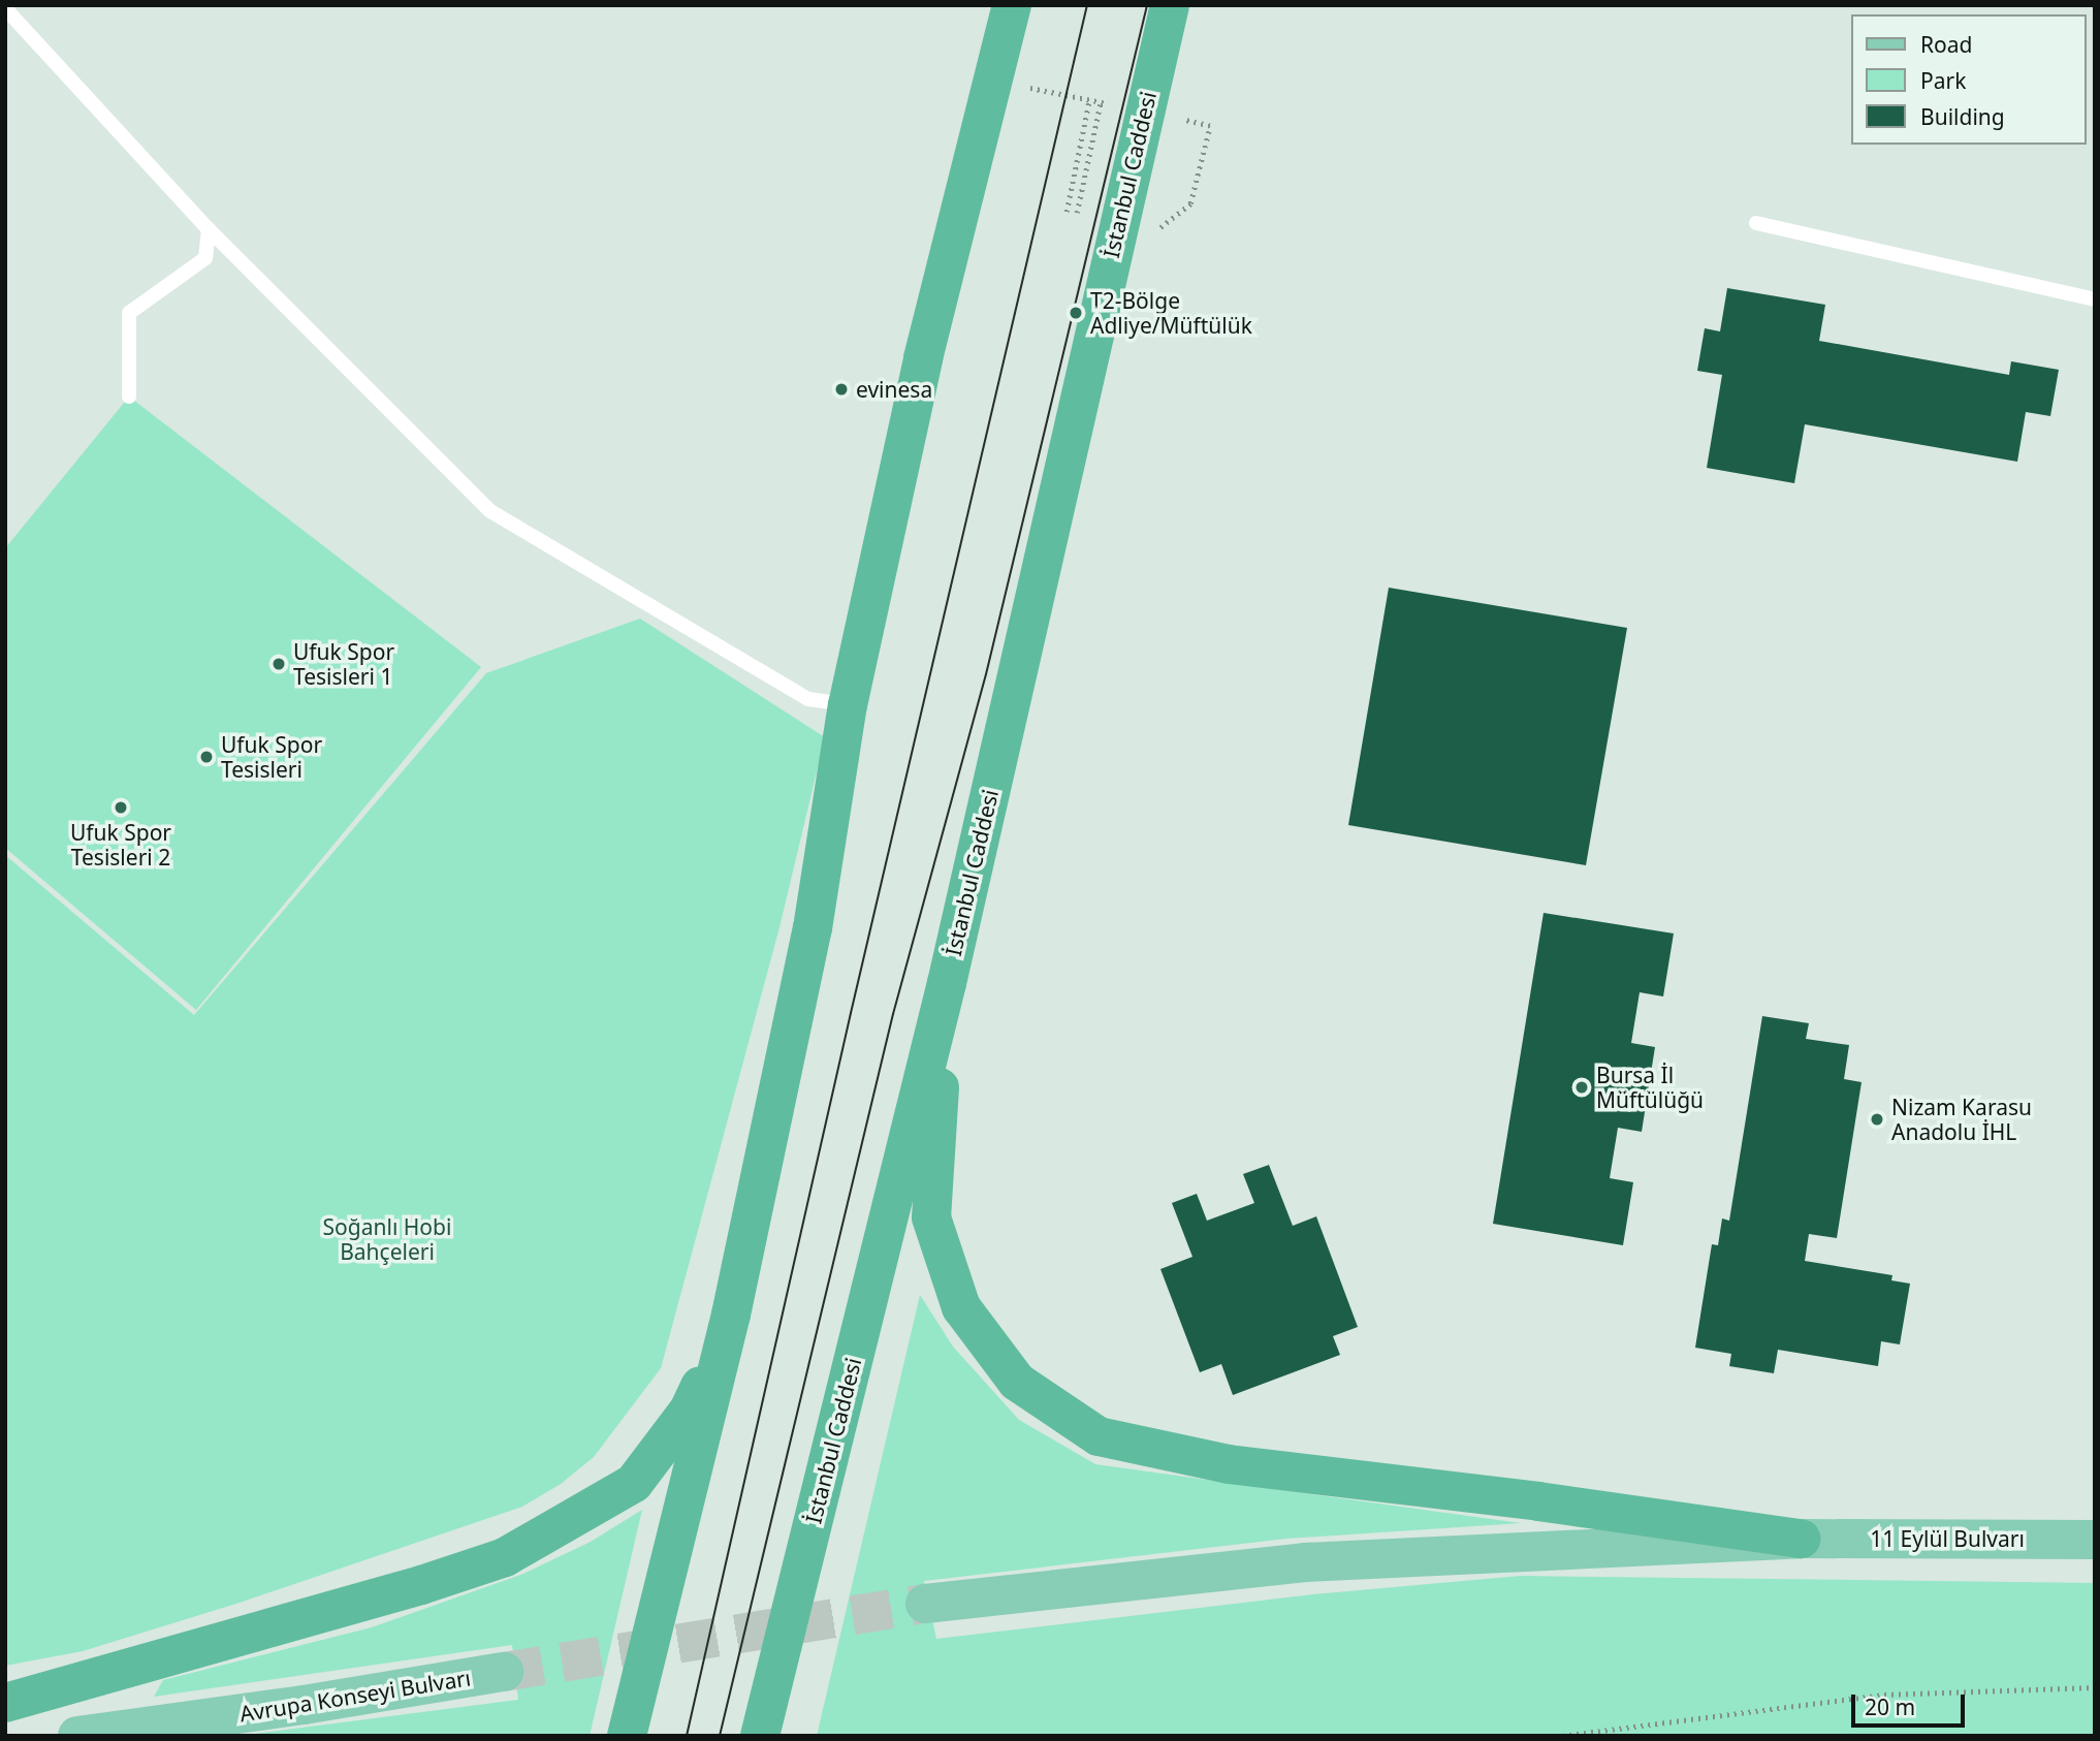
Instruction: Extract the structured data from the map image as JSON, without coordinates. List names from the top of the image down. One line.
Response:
{"streets":{"highway":["İstanbul Caddesi"],"main road":["11 Eylül Bulvarı","Avrupa Konseyi Bulvarı"]},"parks":["Soğanlı Hobi Bahçeleri"],"places":["T2-Bölge Adliye/Müftülük","evinesa","Ufuk Spor Tesisleri 1","Ufuk Spor Tesisleri","Ufuk Spor Tesisleri 2","Bursa İl Müftülüğü","Nizam Karasu Anadolu İHL"],"legend":["Road","Park","Building"],"scale_bar":"20 m"}
